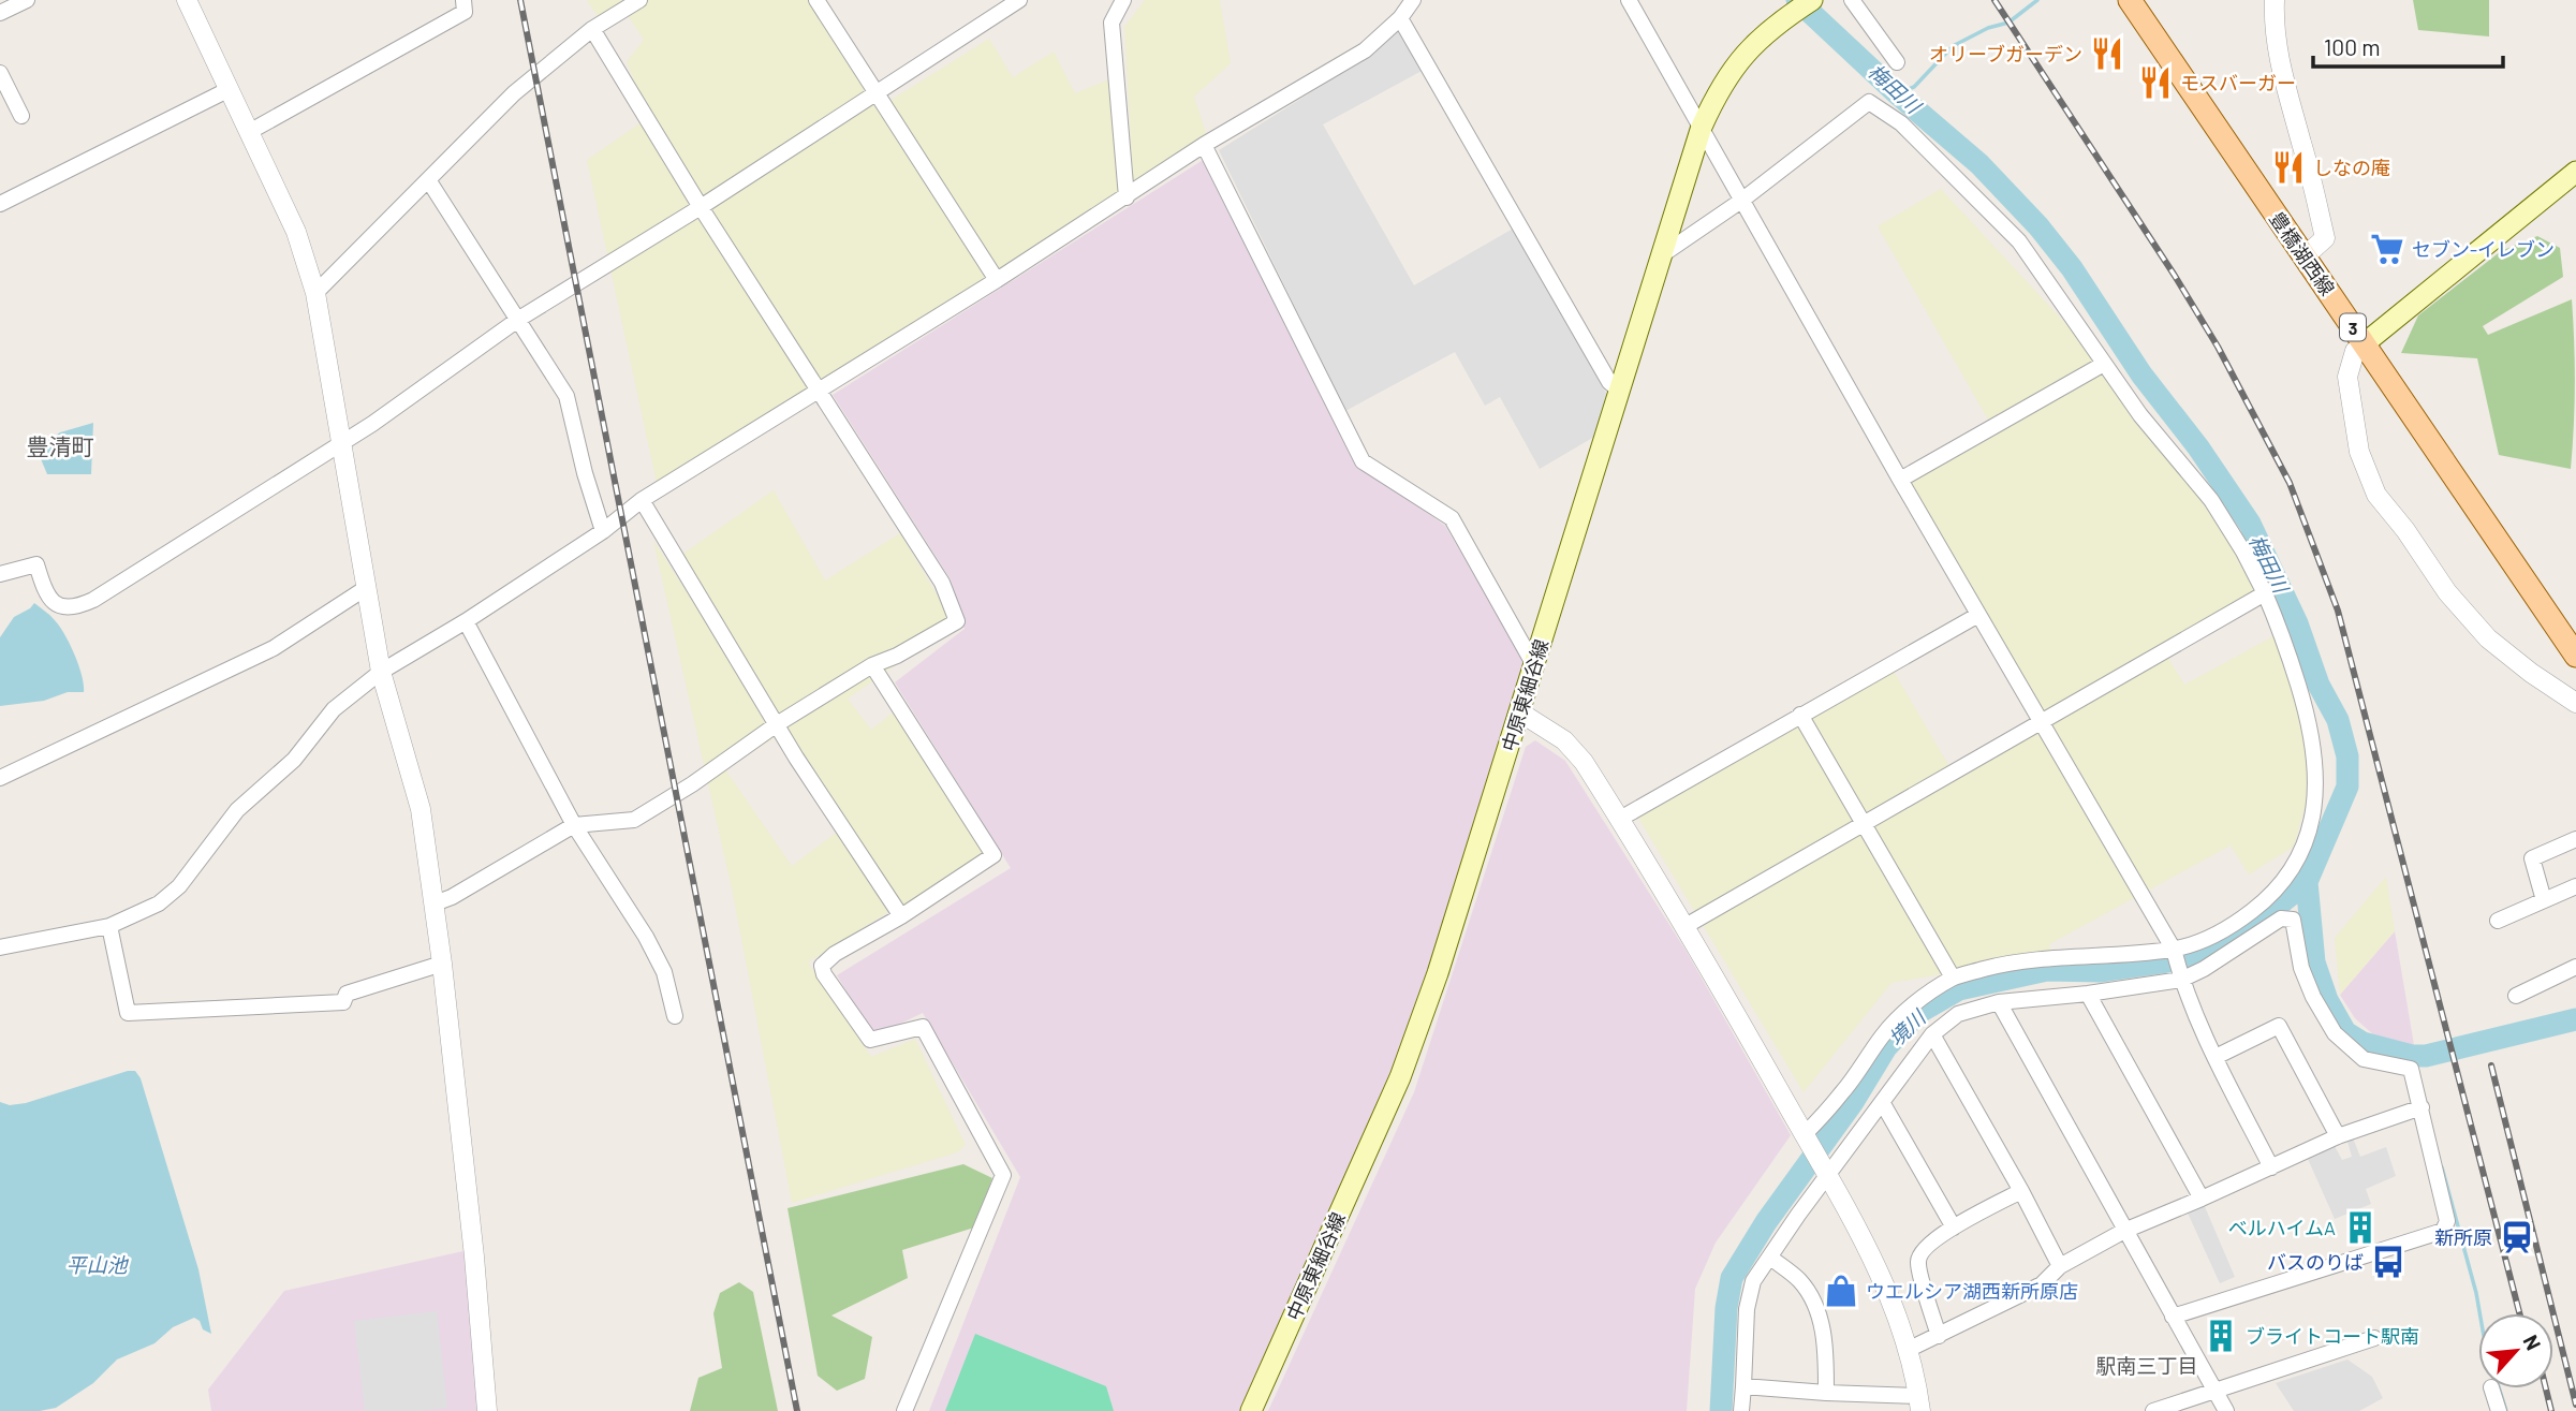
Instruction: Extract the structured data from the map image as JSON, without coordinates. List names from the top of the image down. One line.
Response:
{"streets":{"main road":["豊橋湖西線","3","中原東細谷線"]},"districts":["豊清町","駅南三丁目"],"water":["梅田川","境川","平山池"],"places":{"restaurant":["オリーブガーデン","モスバーガー","しなの庵"],"supermarket":["セブン-イレブン"],"building":["ベルハイムA","ブライトコート駅南"],"station":["新所原"],"bus stop":["バスのりば"],"shop":["ウエルシア湖西新所原店"]},"scale_bar":"100 m","north":"top right"}
